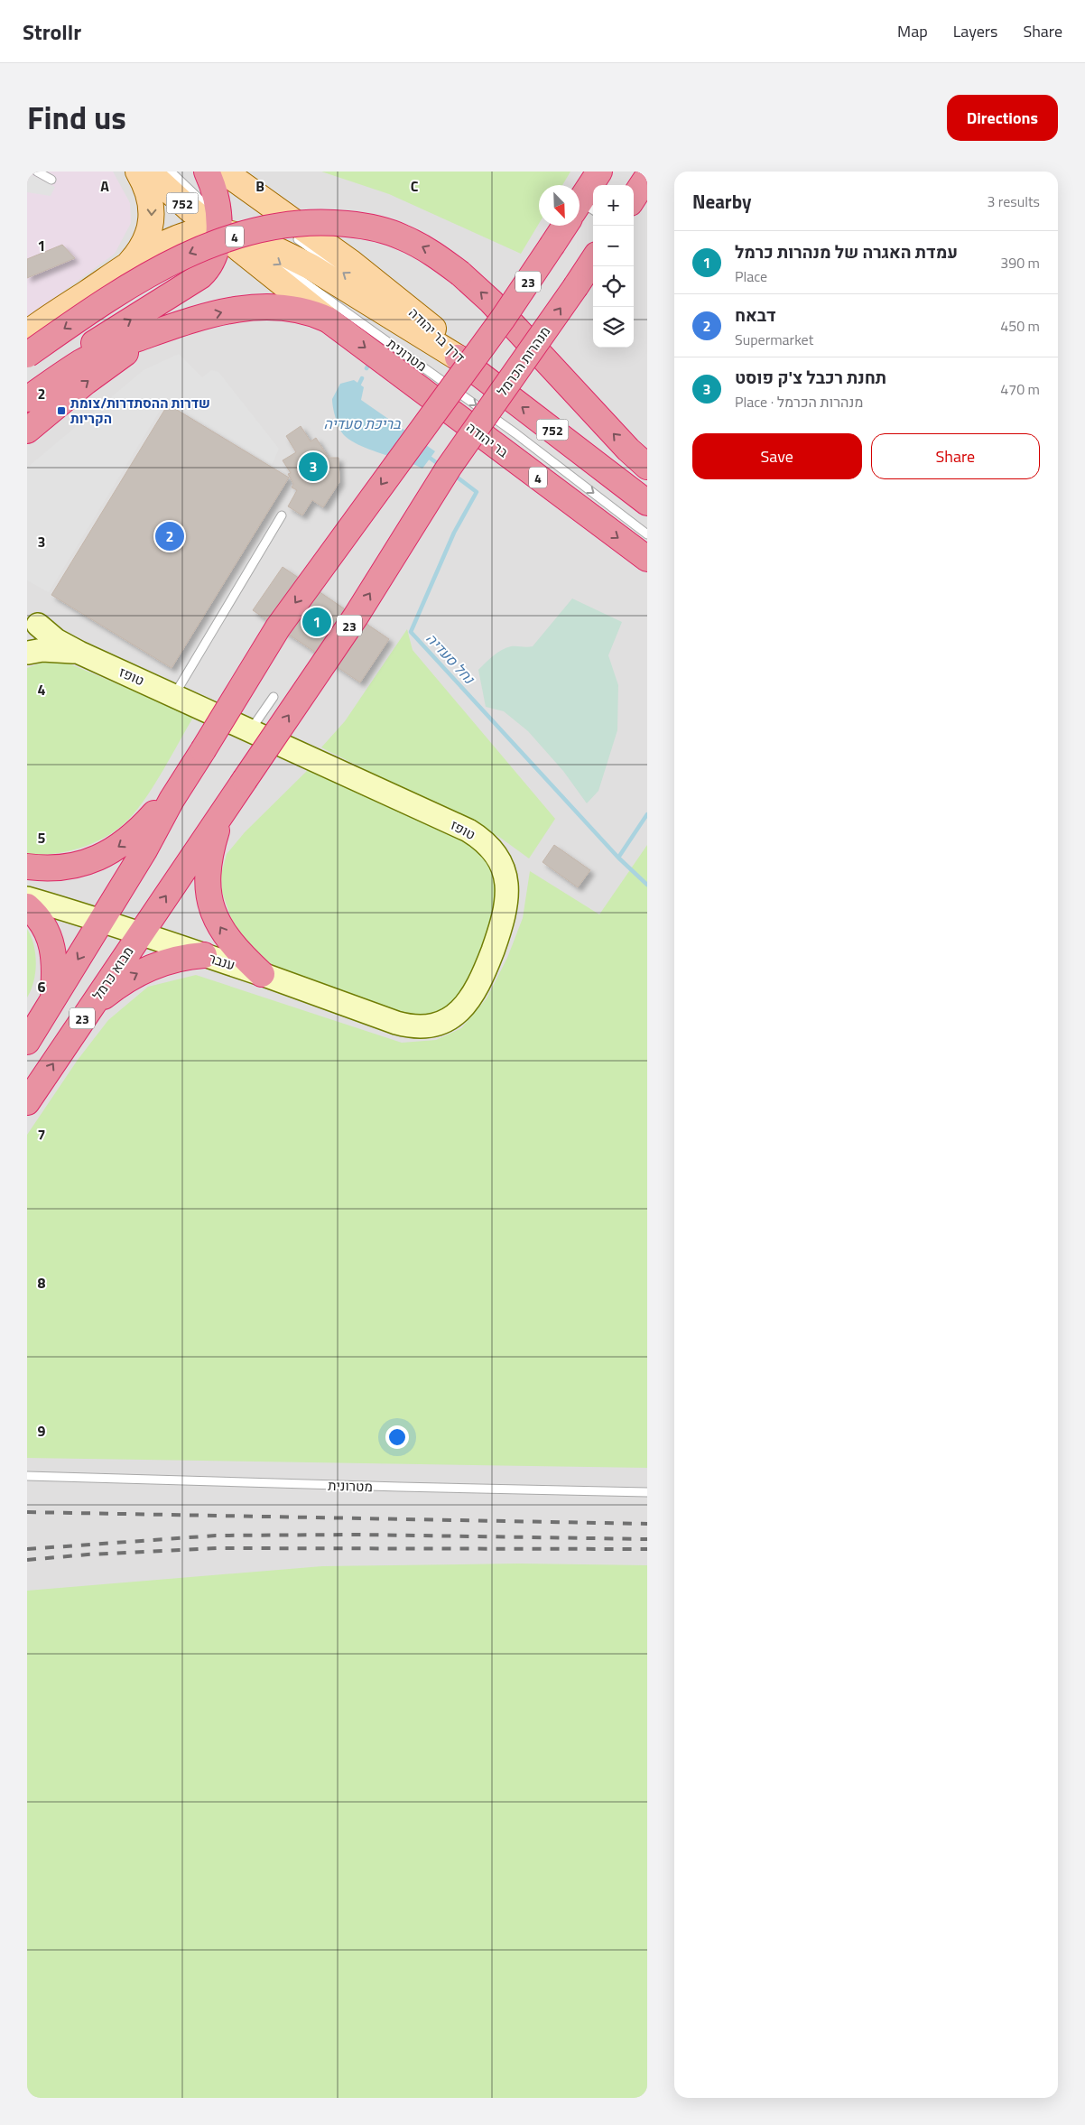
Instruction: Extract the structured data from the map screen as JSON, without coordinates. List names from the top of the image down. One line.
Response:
{"streets":{"highway":["752","4","23","דרך בר יהודה","מנהרות הכרמל","בר יהודה","מבוא כרמל"],"street":["טופז","ענבר"],"lane":["מטרונית"]},"crossings":[["752","4"],["752","מטרונית"],["752","בר יהודה"],["4","בר יהודה"],["23","מנהרות הכרמל"],["23","ענבר"],["23","מבוא כרמל"],["דרך בר יהודה","מטרונית"],["טופז","ענבר"],["ענבר","מבוא כרמל"]],"one_way":["דרך בר יהודה","בר יהודה"],"water":["בריכת סעדיה","נחל סעדיה"],"places":{"transit":["שדרות ההסתדרות/צומת הקריות"]},"north":"bottom right","page":{"header":"Strollr","nav":["Map","Layers","Share"],"title":"Find us","buttons":["Directions",["Save","Share"]],"heading":["Nearby","3 results"],"map_buttons":["+","−"],"list":[{"mark":"1","name":"עמדת האגרה של מנהרות כרמל","note":"Place","value":"390 m"},{"mark":"2","name":"דבאח","note":"Supermarket","value":"450 m"},{"mark":"3","name":"תחנת רכבל צ'ק פוסט","note":"Place · מנהרות הכרמל","value":"470 m"}],"pins":["3","2","1"]},"grid":{"columns":["A","B","C"],"rows":["1","2","3","4","5","6","7","8","9"]}}
